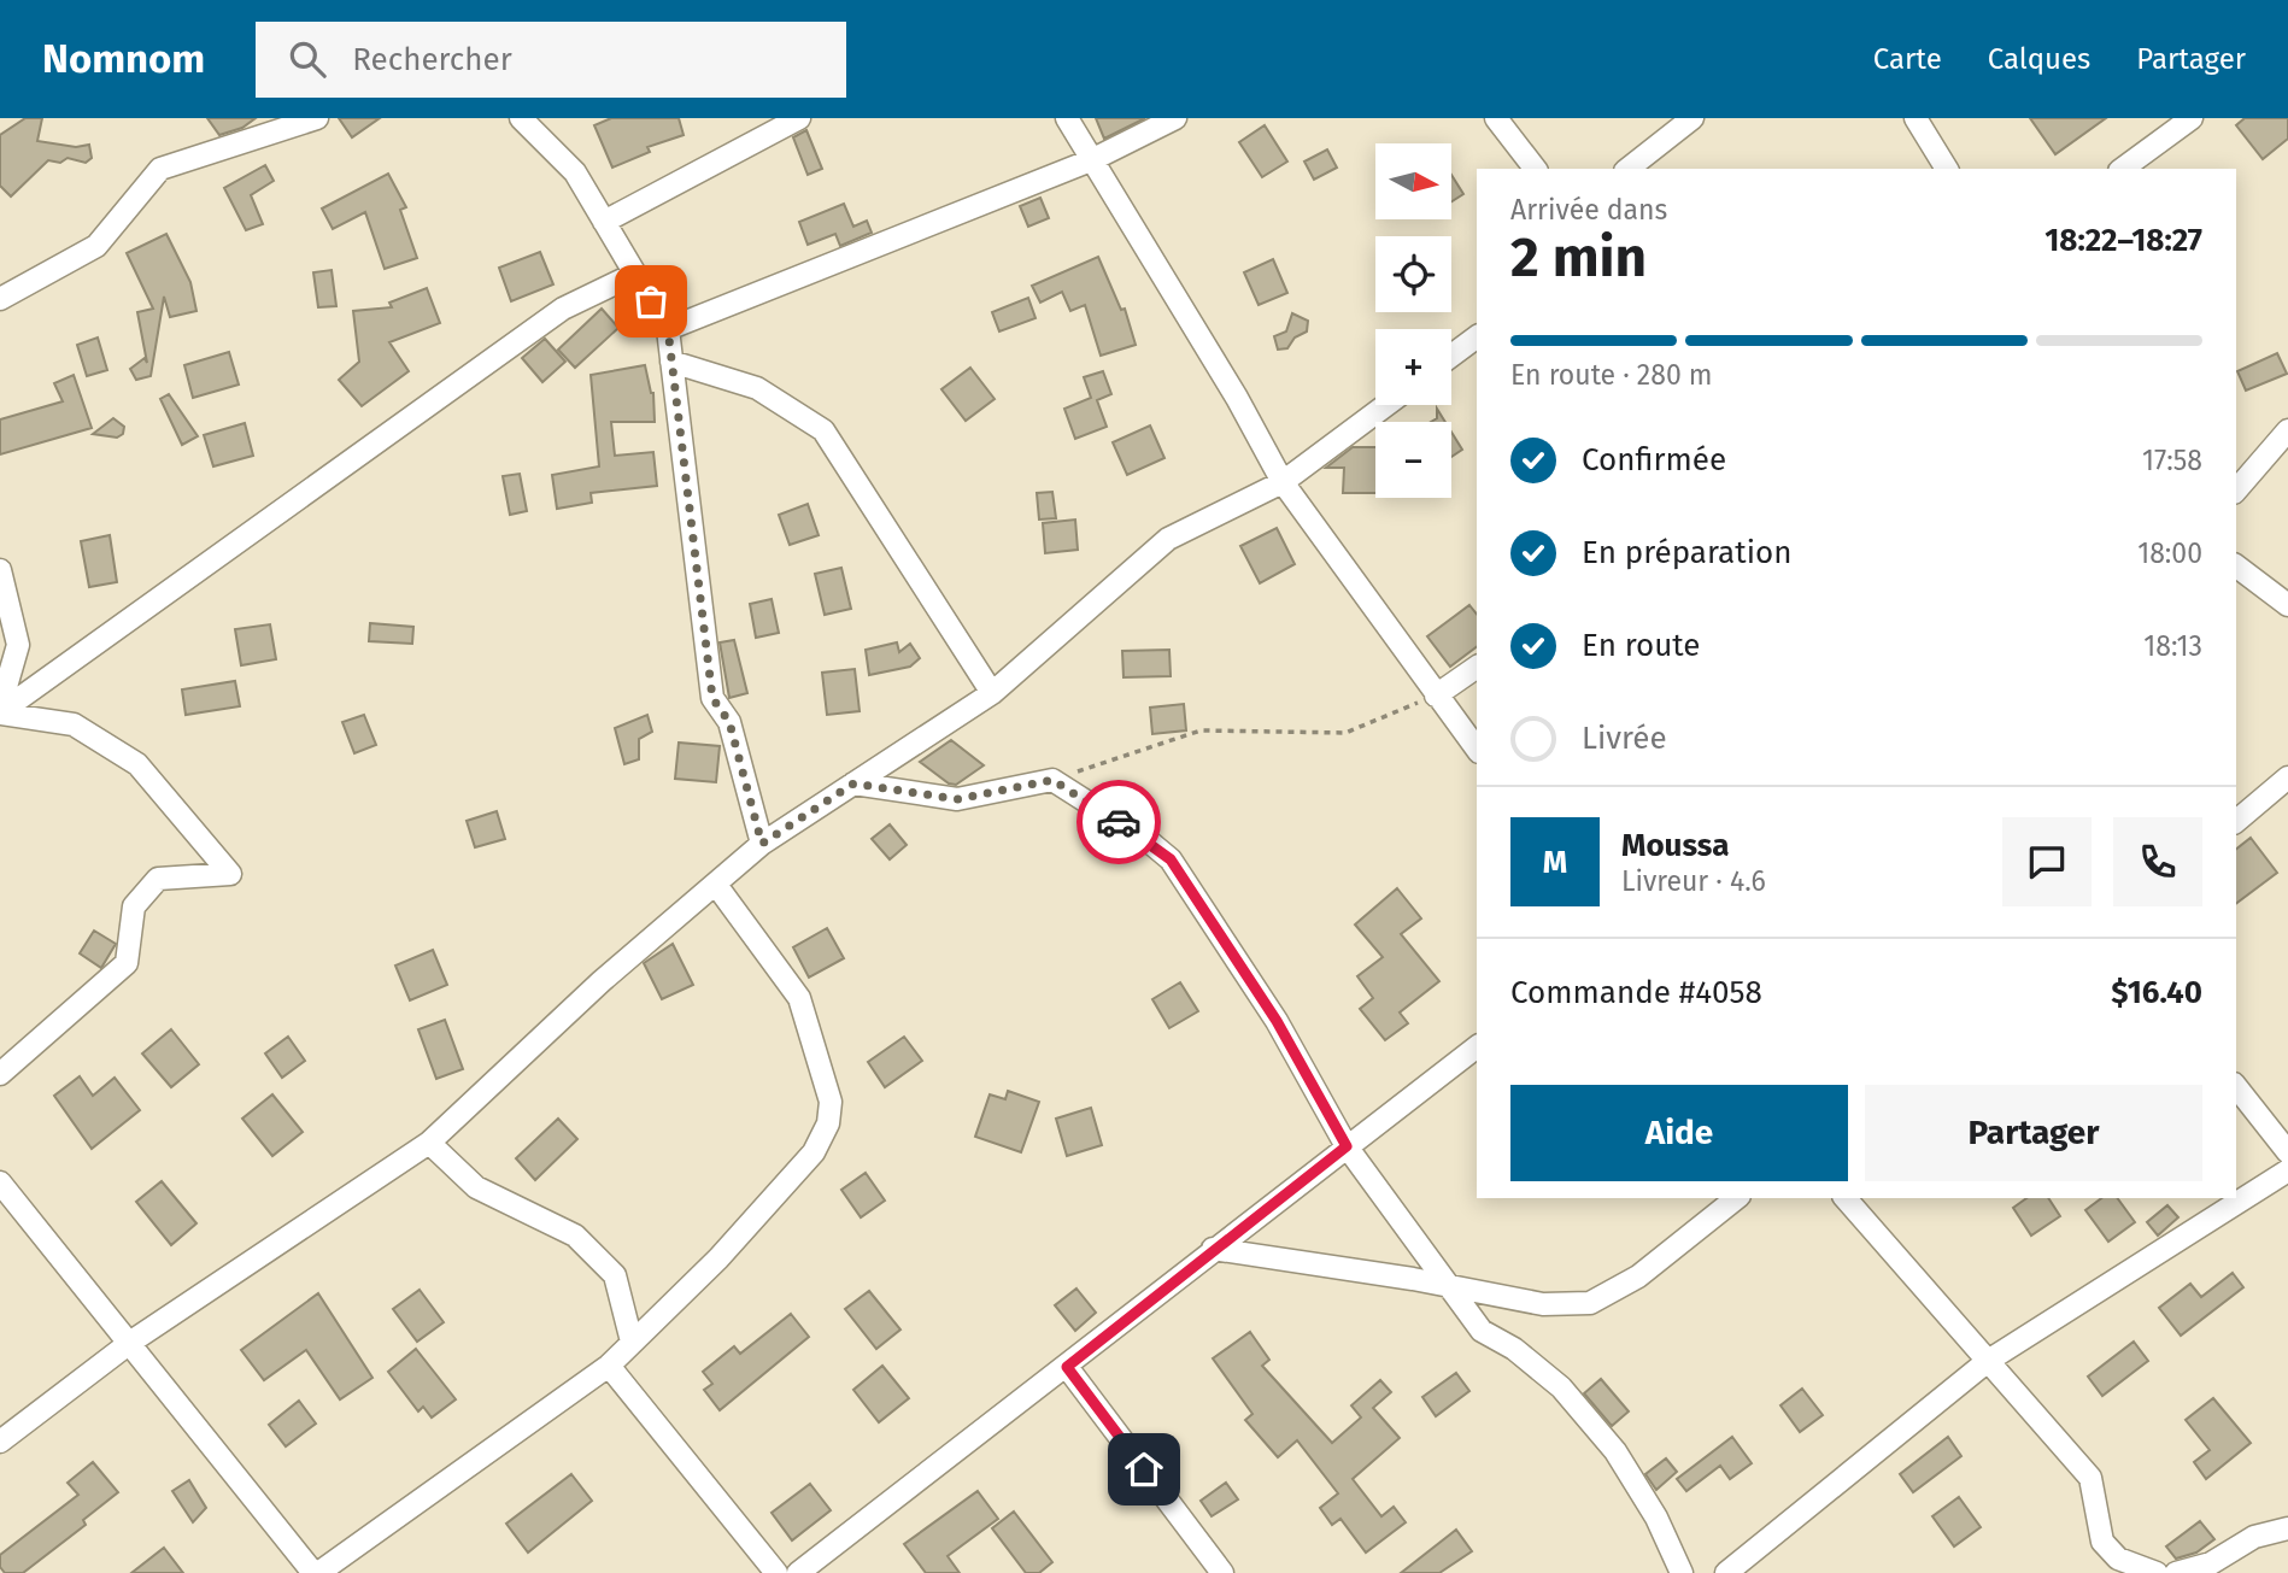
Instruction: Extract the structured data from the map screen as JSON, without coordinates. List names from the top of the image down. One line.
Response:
{"north":"right","page":{"header":"Nomnom","search":"Rechercher","nav":["Carte","Calques","Partager"],"map_buttons":["+","−"],"heading":["2 min","Arrivée dans","18:22–18:27"],"panel":["Moussa","Livreur · 4.6","Commande #4058","$16.40"],"bar":"En route · 280 m","list":[["Confirmée","17:58"],["En préparation","18:00"],["En route","18:13"],"Livrée"],"round":"M","buttons":["Aide","Partager"]}}
